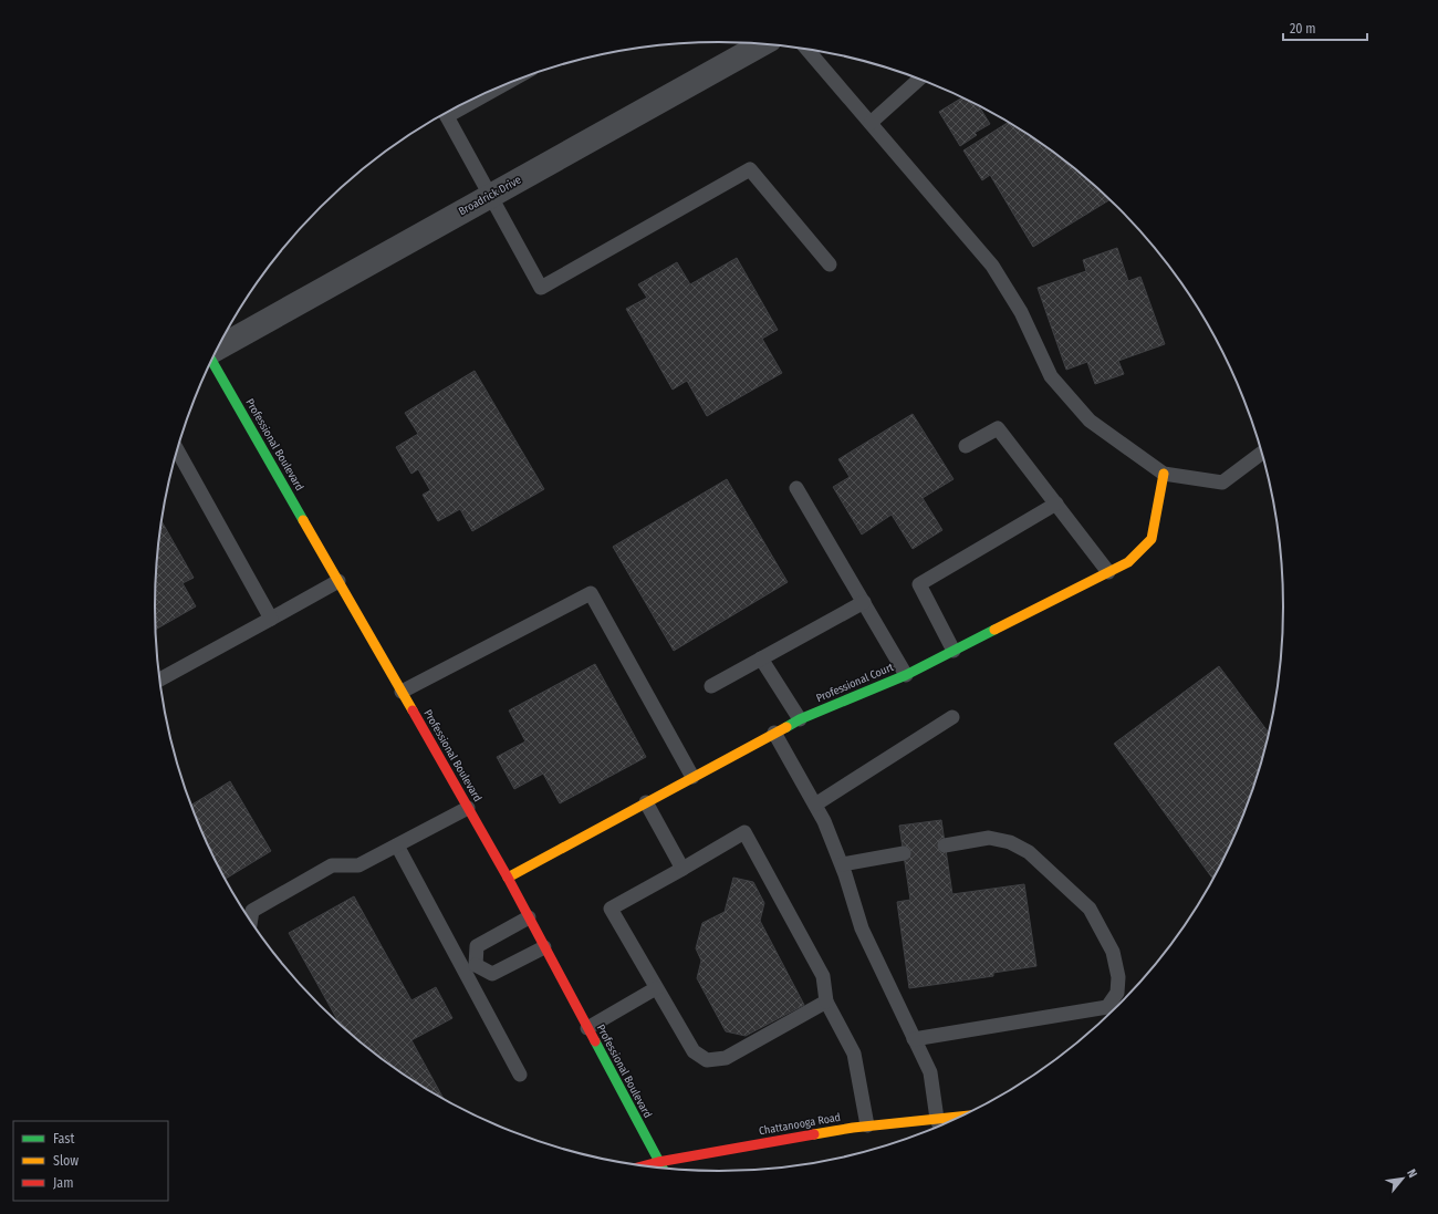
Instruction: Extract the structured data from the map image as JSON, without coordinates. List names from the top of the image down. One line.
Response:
{"streets":{"street":["Broadrick Drive","Professional Boulevard","Professional Court","Chattanooga Road"]},"crossings":[["Professional Boulevard","Professional Court"],["Professional Boulevard","Chattanooga Road"]],"legend":["Fast","Slow","Jam"],"scale_bar":"20 m","north":"top right"}
